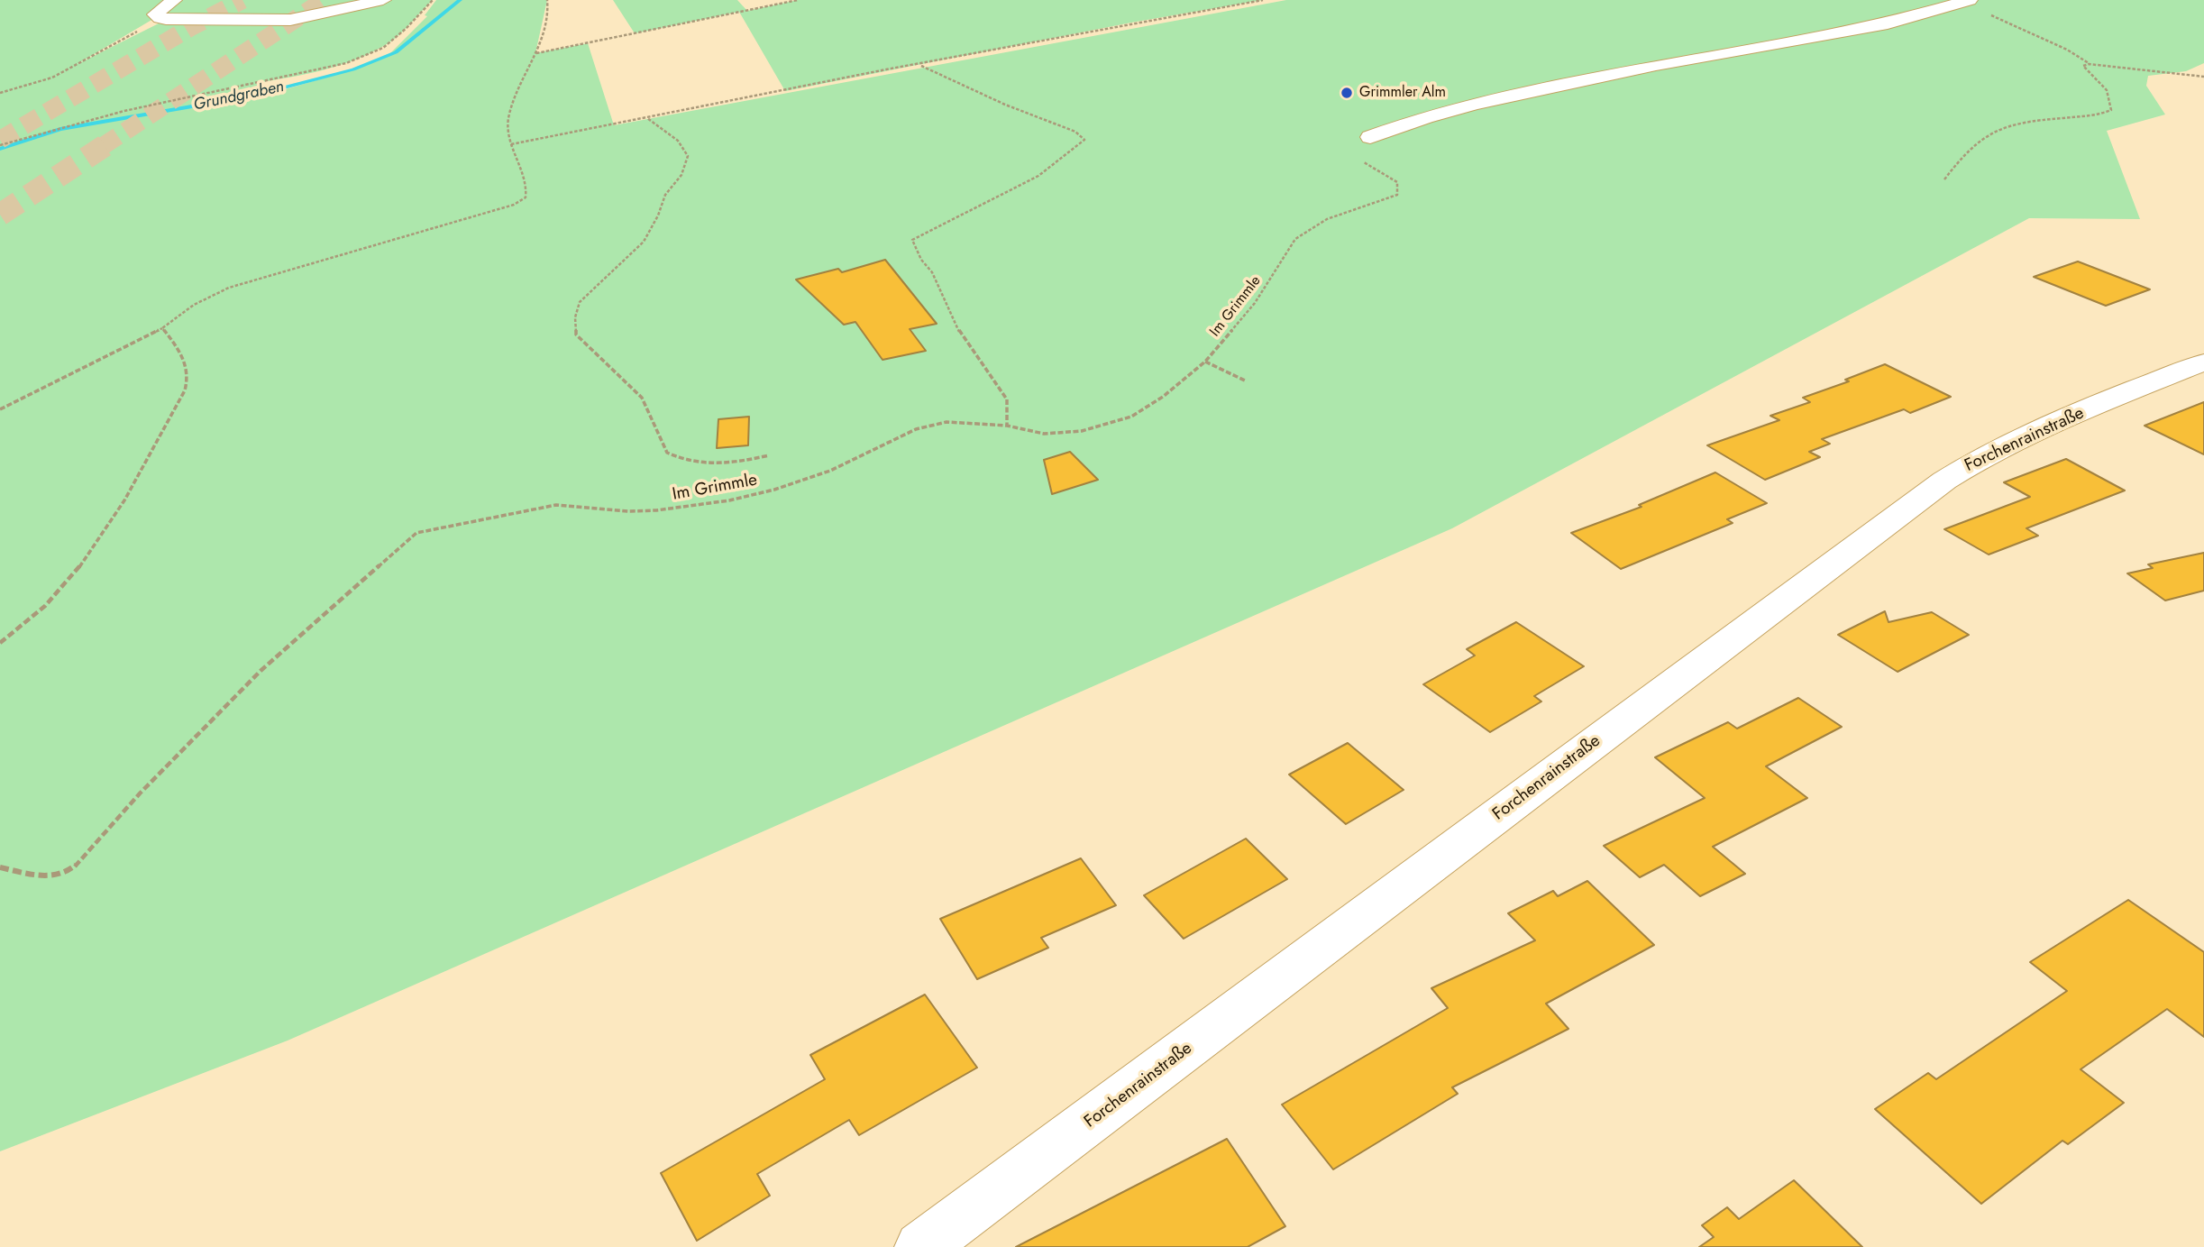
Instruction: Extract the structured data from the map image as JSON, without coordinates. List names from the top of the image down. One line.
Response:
{"streets":{"street":["Forchenrainstraße"],"path":["Im Grimmle"]},"water":["Grundgraben"],"places":["Grimmler Alm"]}
